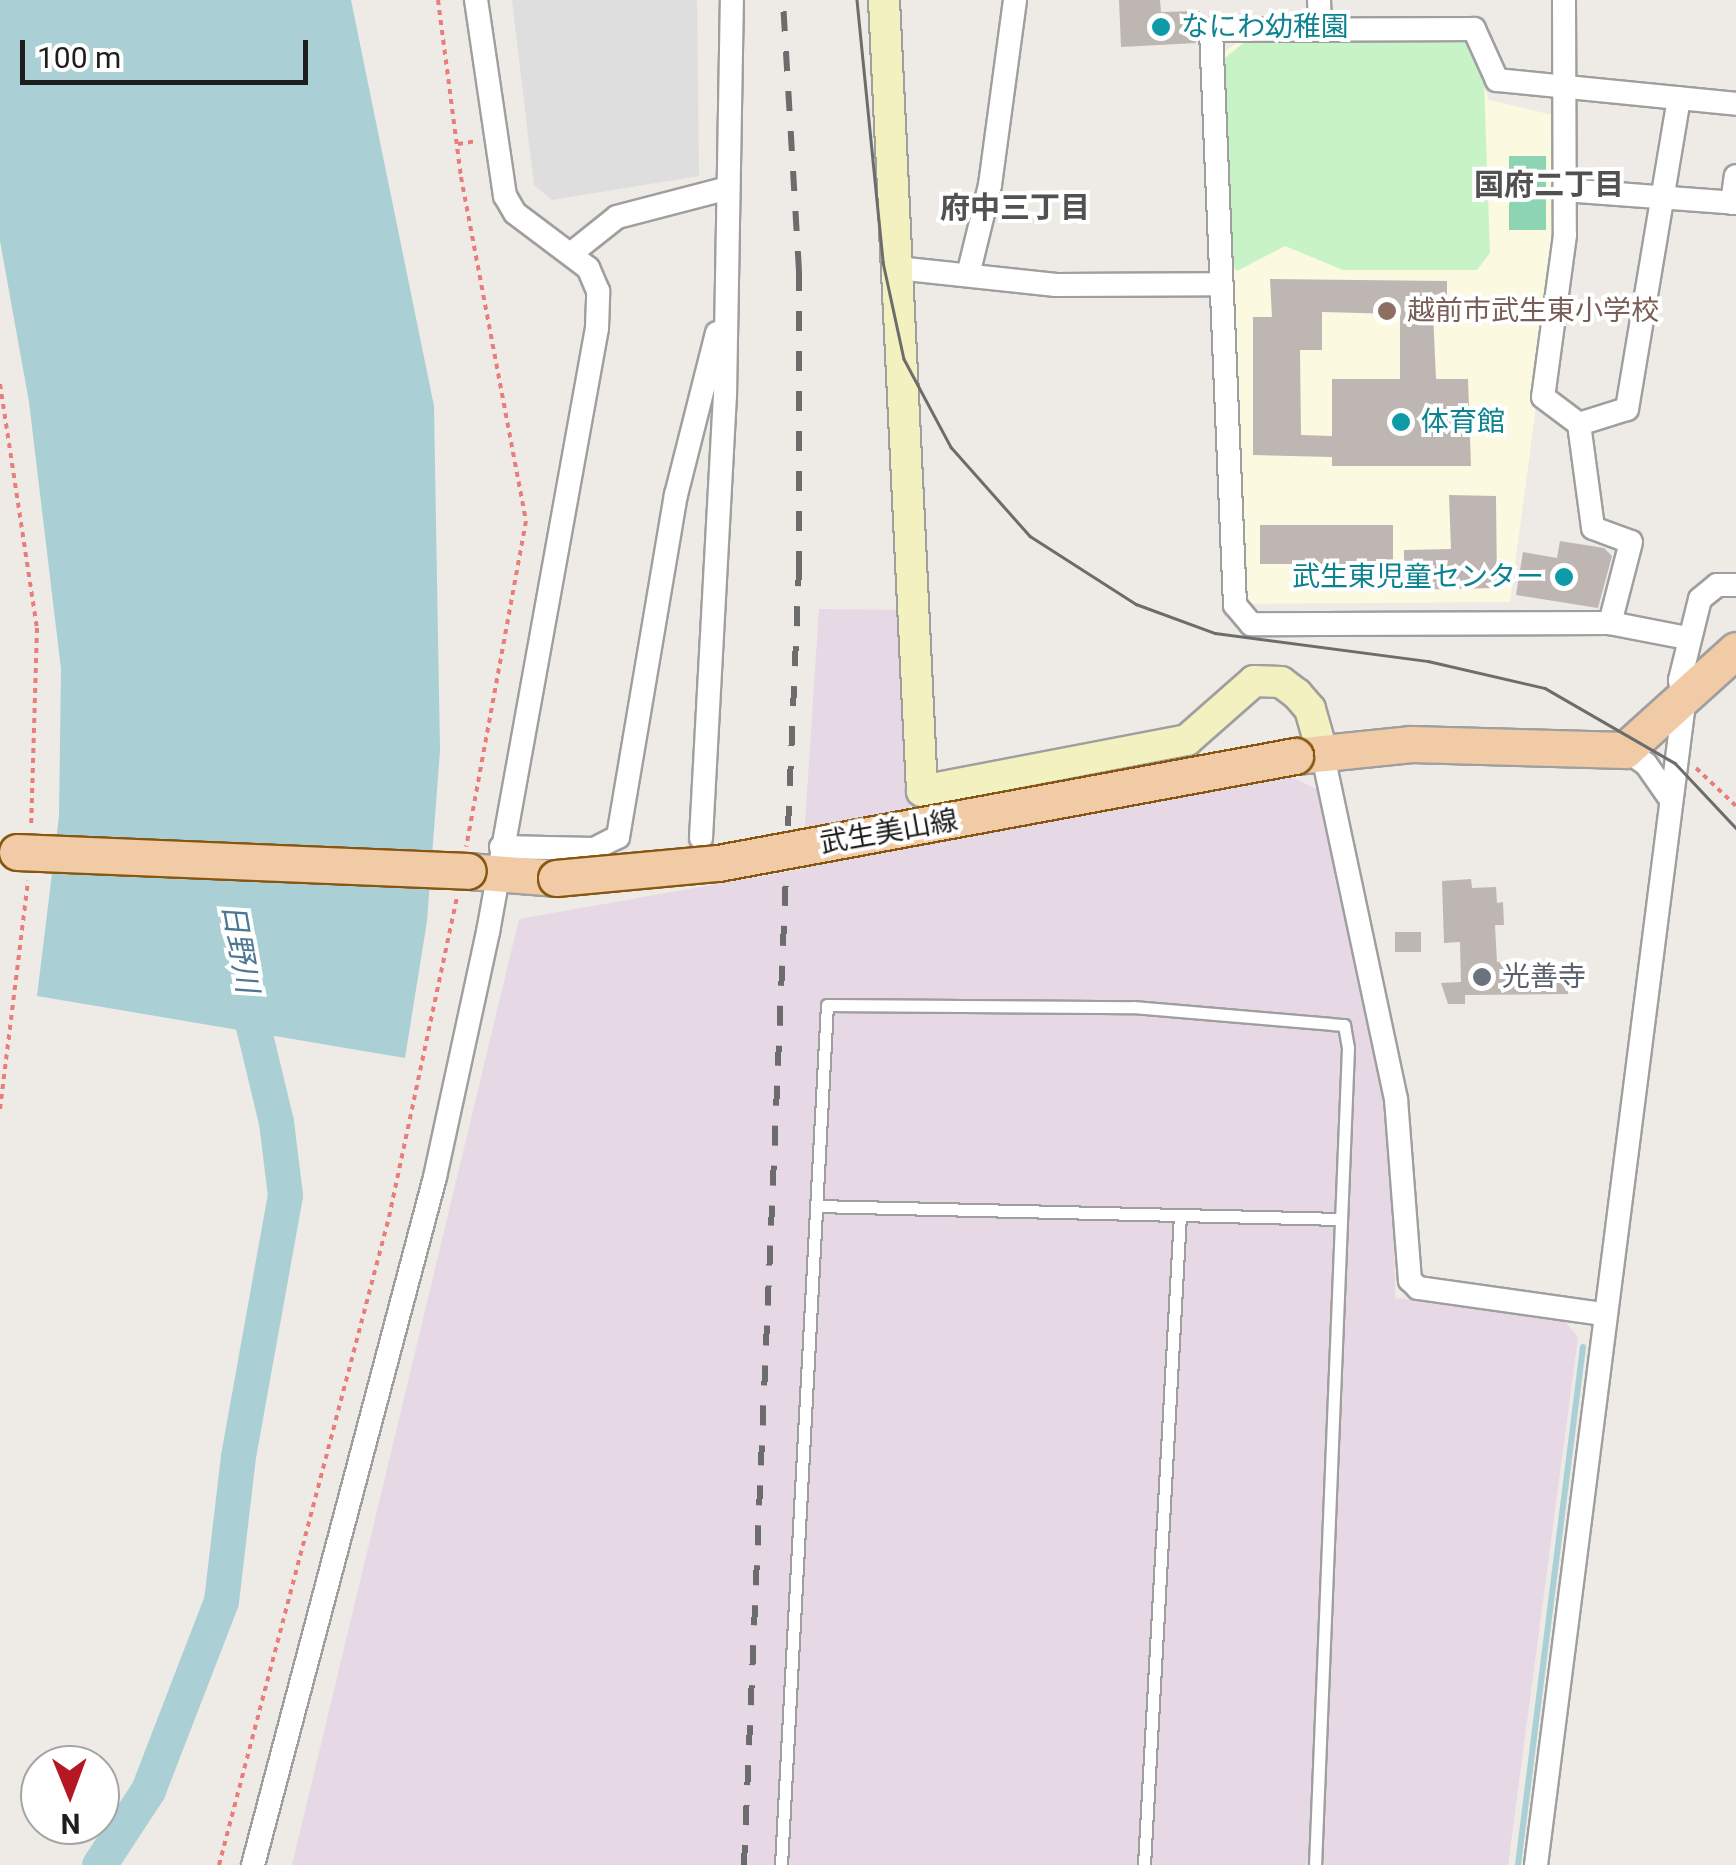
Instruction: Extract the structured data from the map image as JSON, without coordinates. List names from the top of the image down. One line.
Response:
{"streets":{"main road":["武生美山線"]},"districts":["国府二丁目","府中三丁目"],"water":["日野川"],"places":["なにわ幼稚園","越前市武生東小学校","体育館","武生東児童センター","光善寺"],"scale_bar":"100 m","north":"bottom"}
